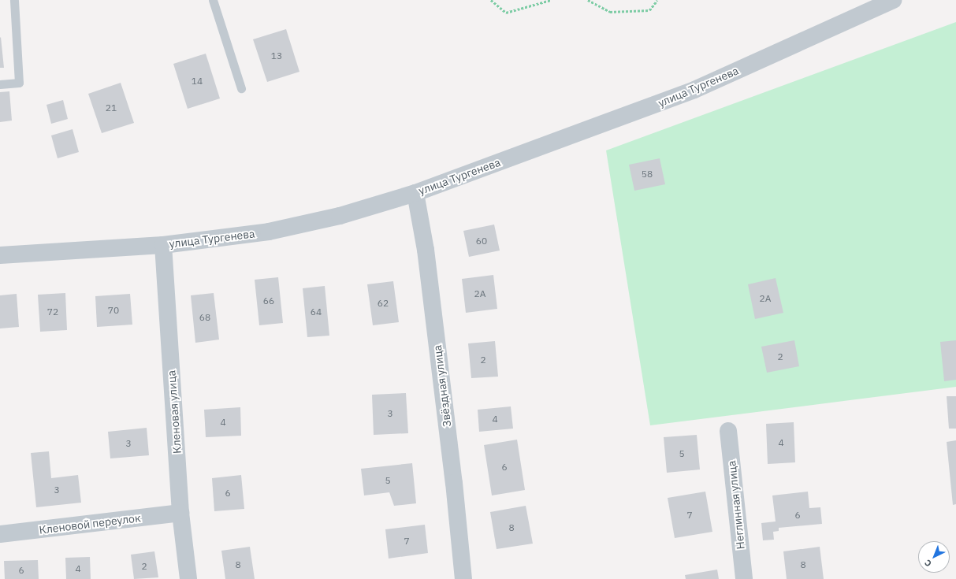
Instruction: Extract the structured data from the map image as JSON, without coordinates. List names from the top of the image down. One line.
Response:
{"streets":{"street":["улица Тургенева","Звёздная улица","Кленовая улица","Неглинная улица","Кленовой переулок"]},"crossings":[["улица Тургенева","Звёздная улица"],["улица Тургенева","Кленовая улица"],["Кленовая улица","Кленовой переулок"]],"house_numbers":["13","14","21","58","60","2А","2А","66","62","70","72","64","68","2","2","3","4","4","4","3","5","6","5","3","6","7","6","8","7","8","8","2","4","6"],"north":"bottom left"}
